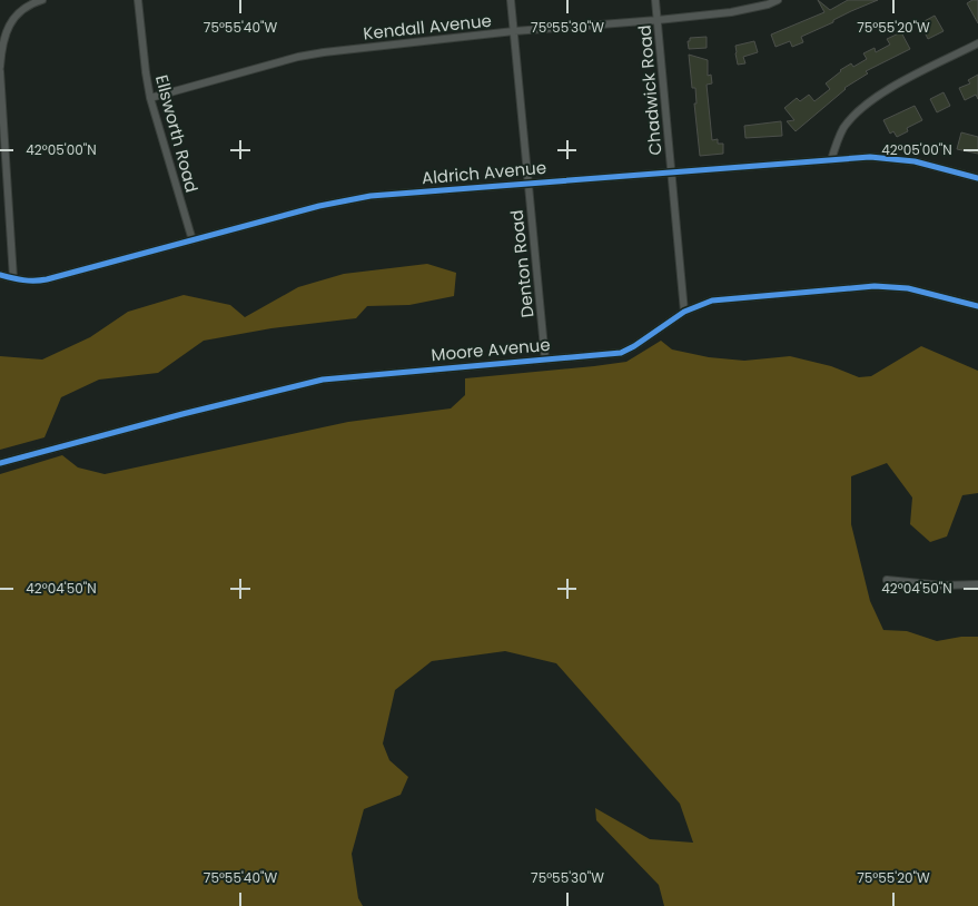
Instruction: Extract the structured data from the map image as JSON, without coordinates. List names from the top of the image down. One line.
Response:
{"streets":{"street":["Kendall Avenue","Chadwick Road","Ellsworth Road","Aldrich Avenue","Denton Road","Moore Avenue"]},"crossings":[["Kendall Avenue","Chadwick Road"],["Kendall Avenue","Ellsworth Road"],["Kendall Avenue","Denton Road"],["Chadwick Road","Aldrich Avenue"],["Chadwick Road","Moore Avenue"],["Ellsworth Road","Aldrich Avenue"],["Aldrich Avenue","Denton Road"],["Denton Road","Moore Avenue"]],"coordinates":["75°55'40\"W","75°55'30\"W","75°55'20\"W","42°05'00\"N","42°04'50\"N"]}
